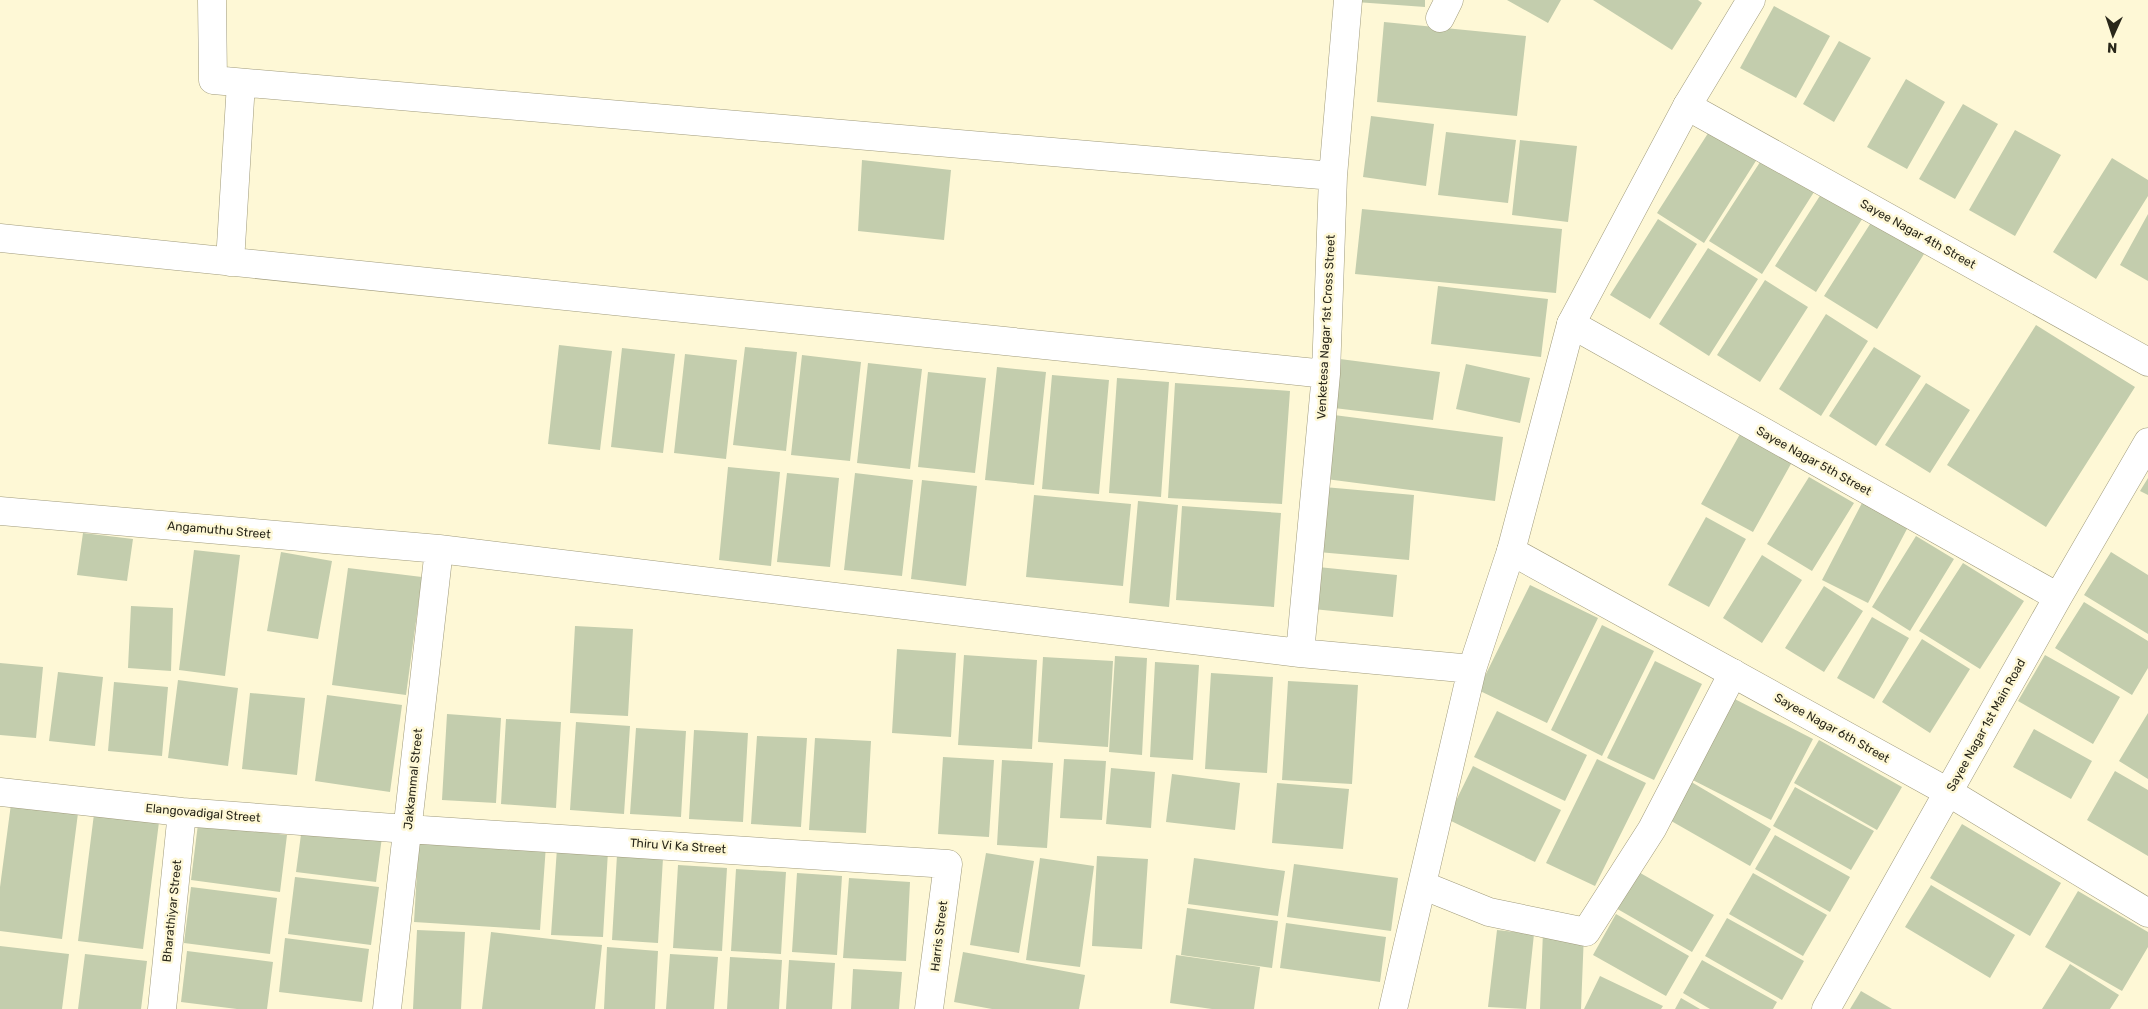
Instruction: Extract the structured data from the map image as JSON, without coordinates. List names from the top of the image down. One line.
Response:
{"streets":{"street":["Sayee Nagar 4th Street","Venketesa Nagar 1st Cross Street","Sayee Nagar 5th Street","Angamuthu Street","Sayee Nagar 1st Main Road","Sayee Nagar 6th Street","Jakkammal Street","Elangovadigal Street","Thiru Vi Ka Street","Bharathiyar Street","Harris Street"]},"crossings":[["Venketesa Nagar 1st Cross Street","Angamuthu Street"],["Sayee Nagar 5th Street","Sayee Nagar 1st Main Road"],["Angamuthu Street","Jakkammal Street"],["Sayee Nagar 1st Main Road","Sayee Nagar 6th Street"],["Jakkammal Street","Elangovadigal Street"],["Jakkammal Street","Thiru Vi Ka Street"],["Elangovadigal Street","Thiru Vi Ka Street"],["Elangovadigal Street","Bharathiyar Street"],["Thiru Vi Ka Street","Harris Street"]],"north":"bottom"}
